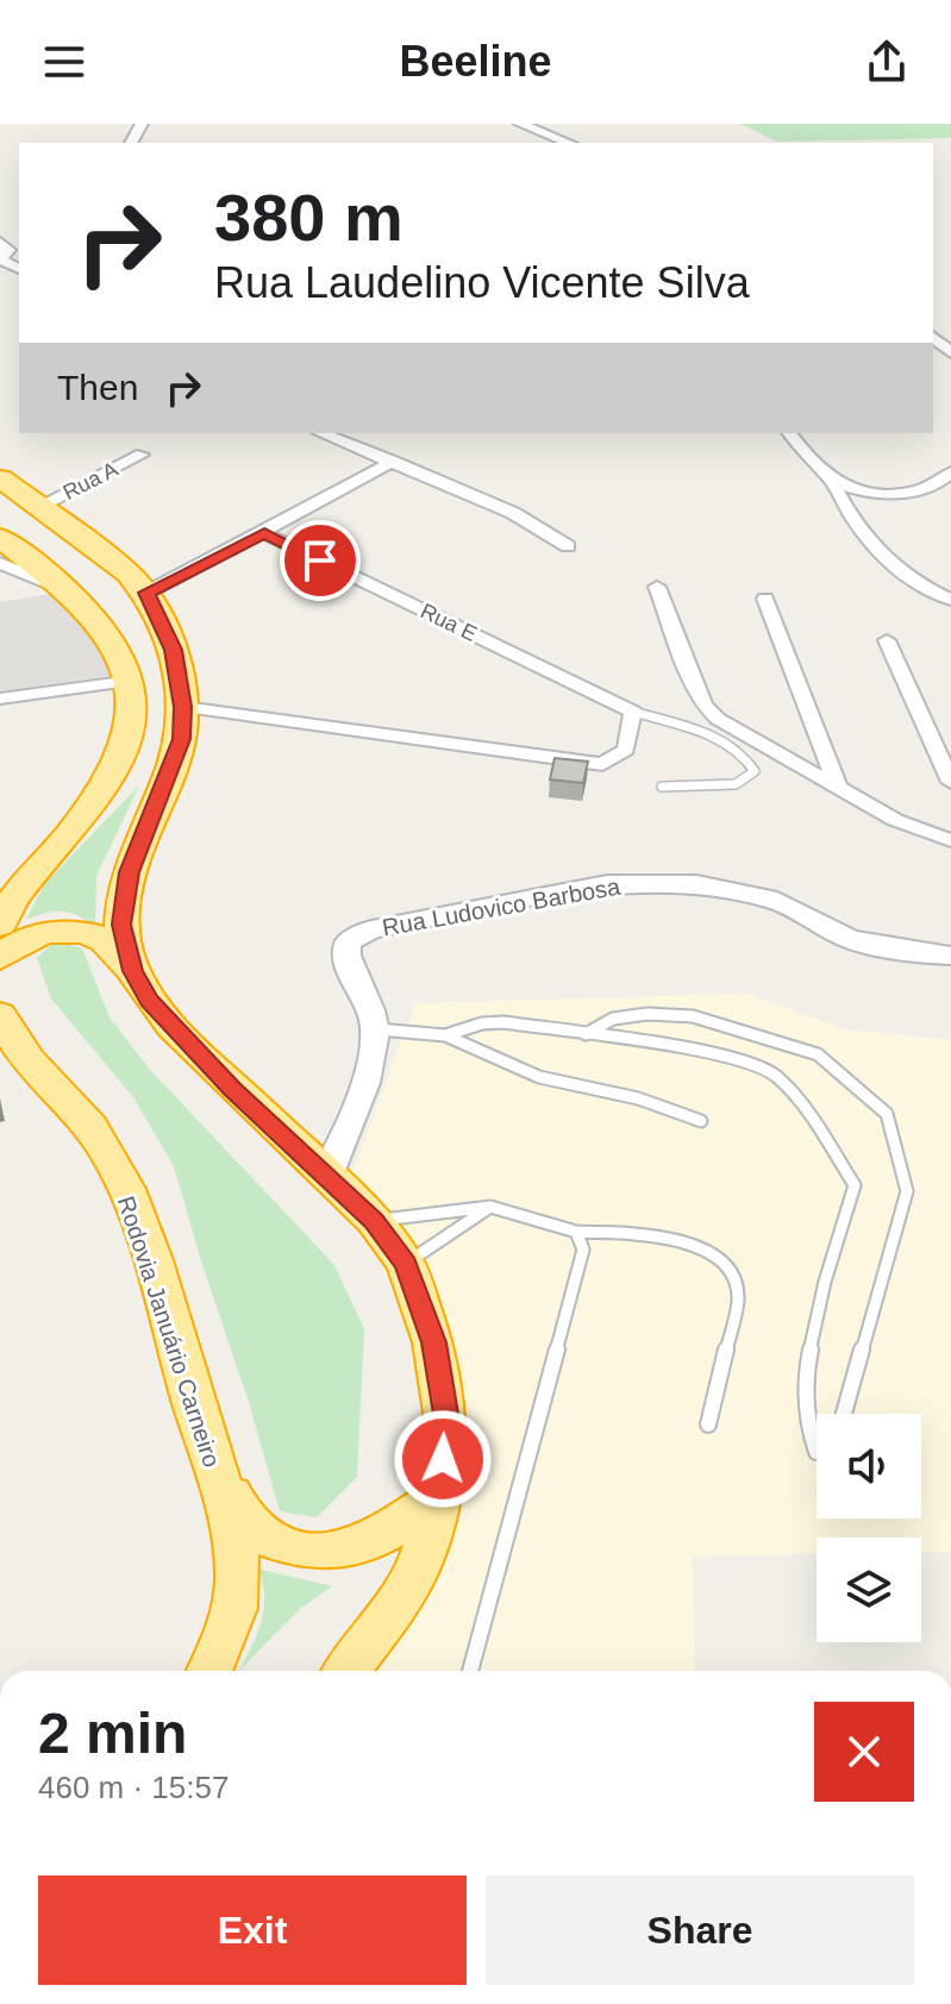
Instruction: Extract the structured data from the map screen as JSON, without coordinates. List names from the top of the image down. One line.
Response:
{"streets":{"highway":["Rodovia Januário Carneiro"],"street":["Rua A","Rua E","Rua Ludovico Barbosa"]},"page":{"header":"Beeline","turn":["380 m","Rua Laudelino Vicente Silva"],"then":"Then","heading":["2 min","460 m · 15:57"],"buttons":["Exit","Share"]}}
